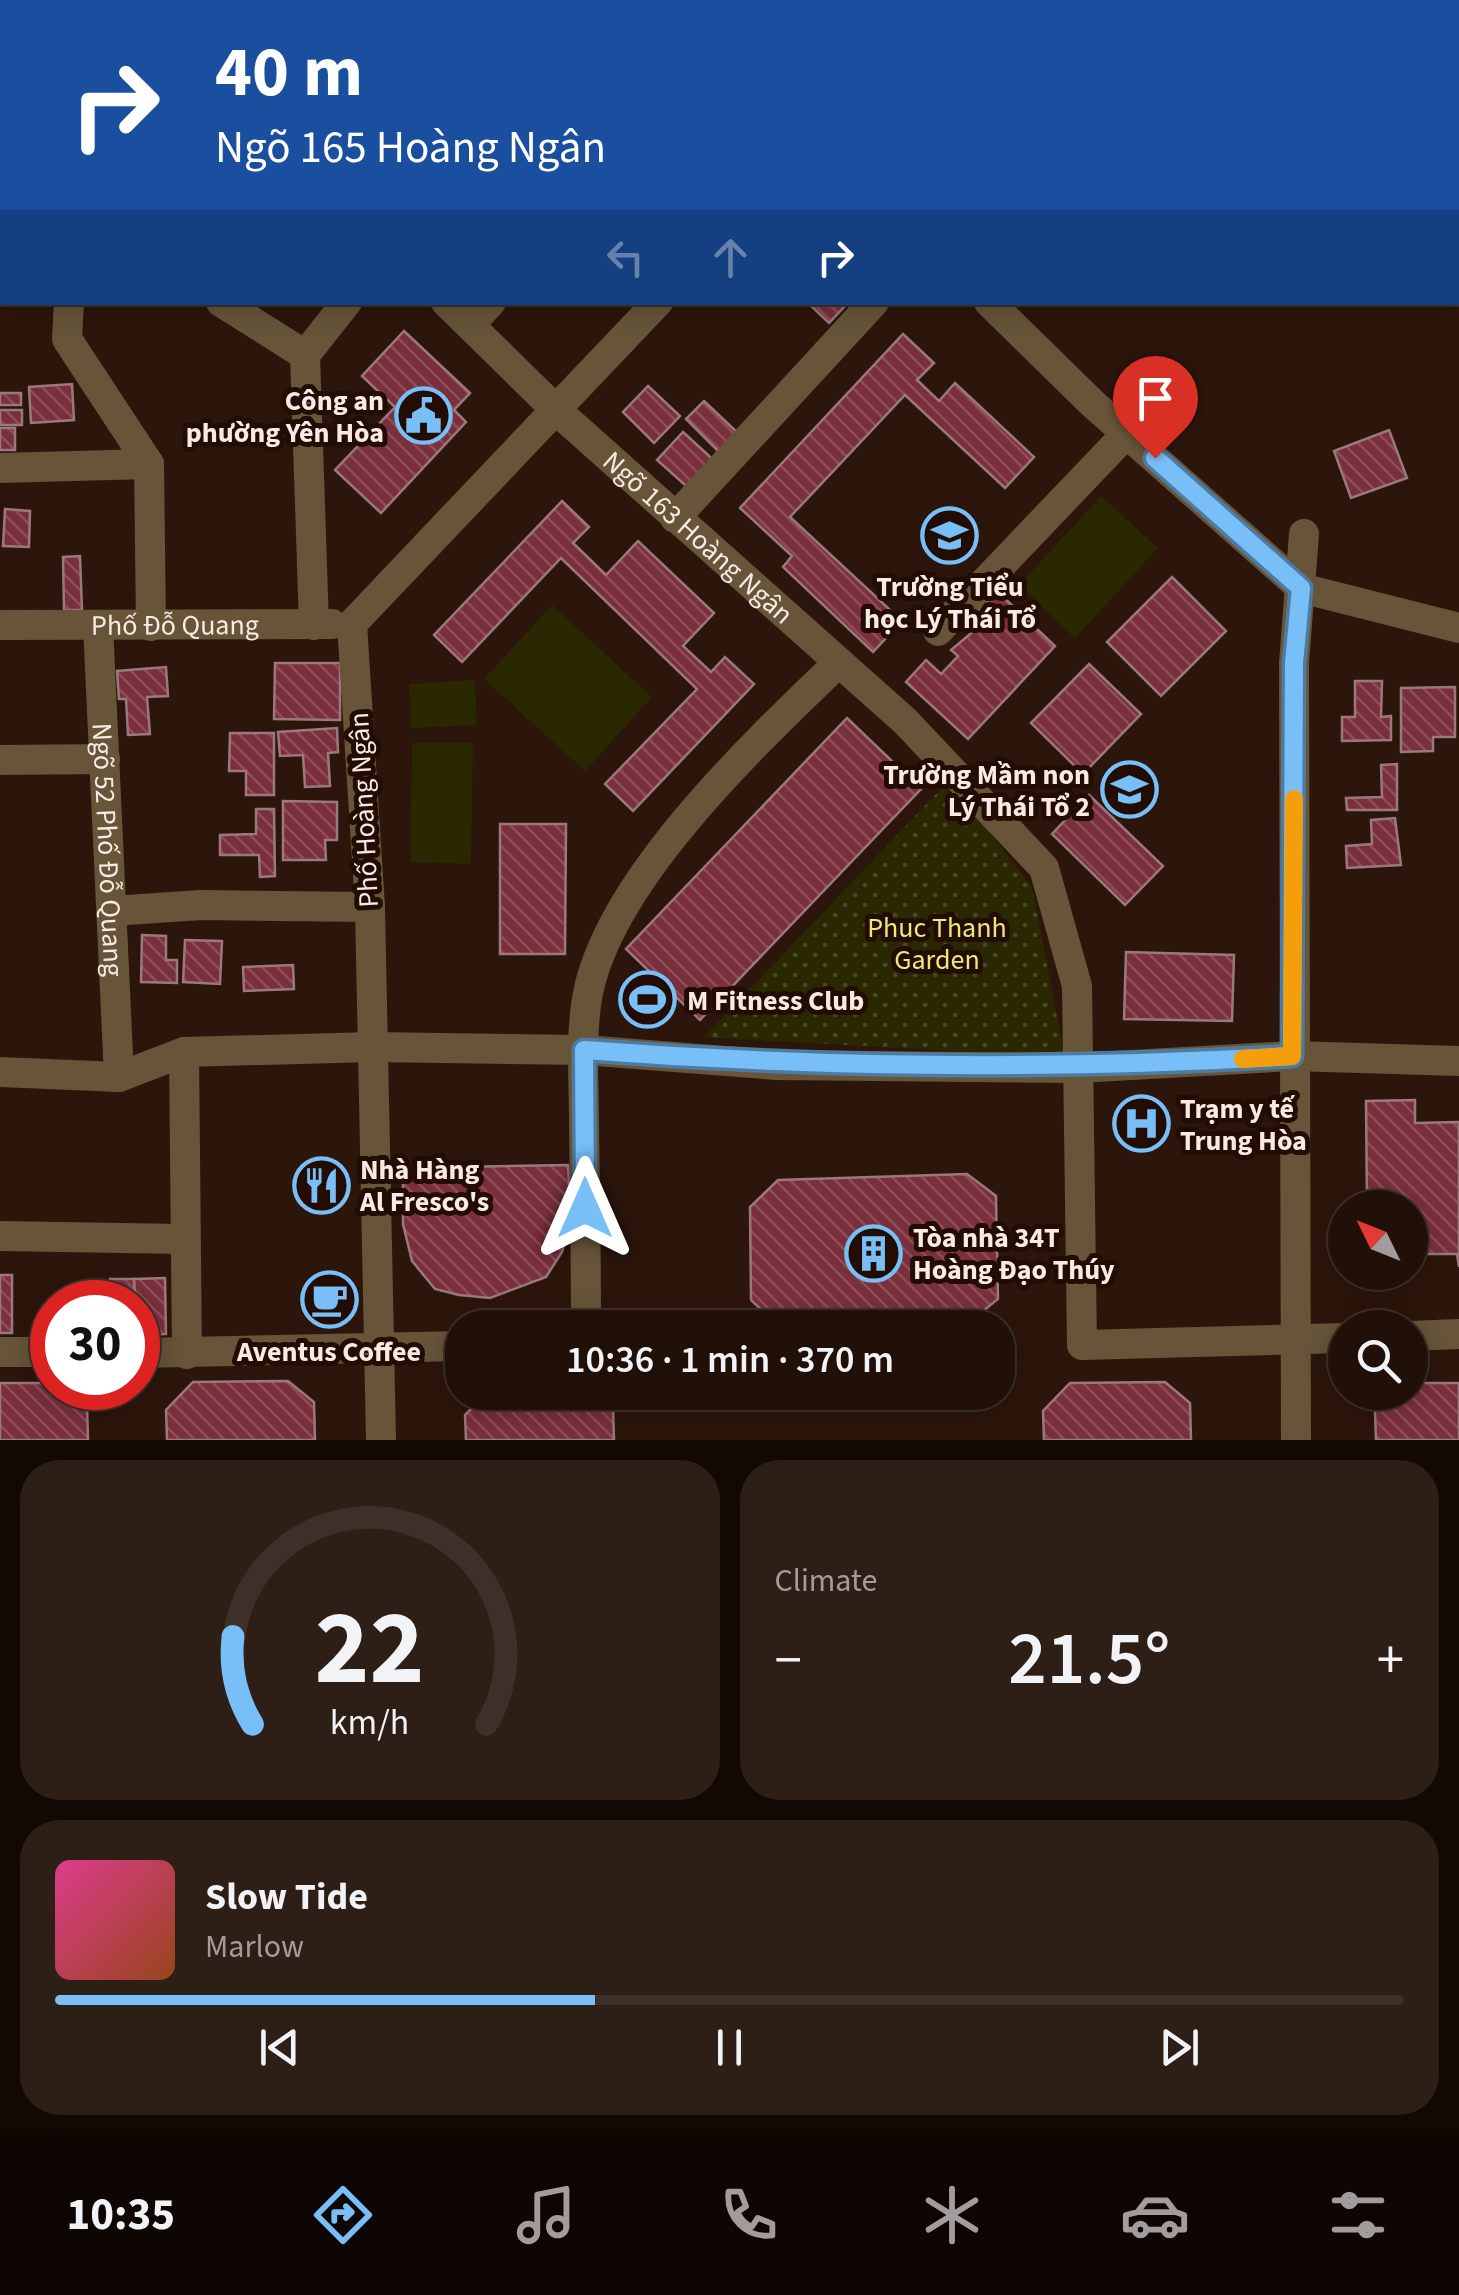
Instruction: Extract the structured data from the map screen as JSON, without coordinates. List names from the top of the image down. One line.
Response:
{"streets":{"street":["Ngõ 163 Hoàng Ngân","Phố Đỗ Quang","Phố Hoàng Ngân","Ngõ 52 Phố Đỗ Quang"]},"crossings":[["Phố Đỗ Quang","Phố Hoàng Ngân"],["Phố Đỗ Quang","Ngõ 52 Phố Đỗ Quang"]],"parks":["Phuc Thanh Garden"],"places":{"public building":["Công an phường Yên Hòa"],"school or university":["Trường Tiểu học Lý Thái Tổ","Trường Mầm non Lý Thái Tổ 2"],"sports":["M Fitness Club"],"hospital":["Trạm y tế Trung Hòa"],"restaurant":["Nhà Hàng Al Fresco's"],"building":["Tòa nhà 34T Hoàng Đạo Thúy"],"cafe":["Aventus Coffee"]},"north":"top left","page":{"turn":["40 m","Ngõ 165 Hoàng Ngân"],"limit":"30","trip":"10:36 · 1 min · 370 m","tile":"Climate","heat":["−","21.5°","+"],"song":["Slow Tide","Marlow"],"tabs":"10:35","gauge":["22","km/h"]}}
